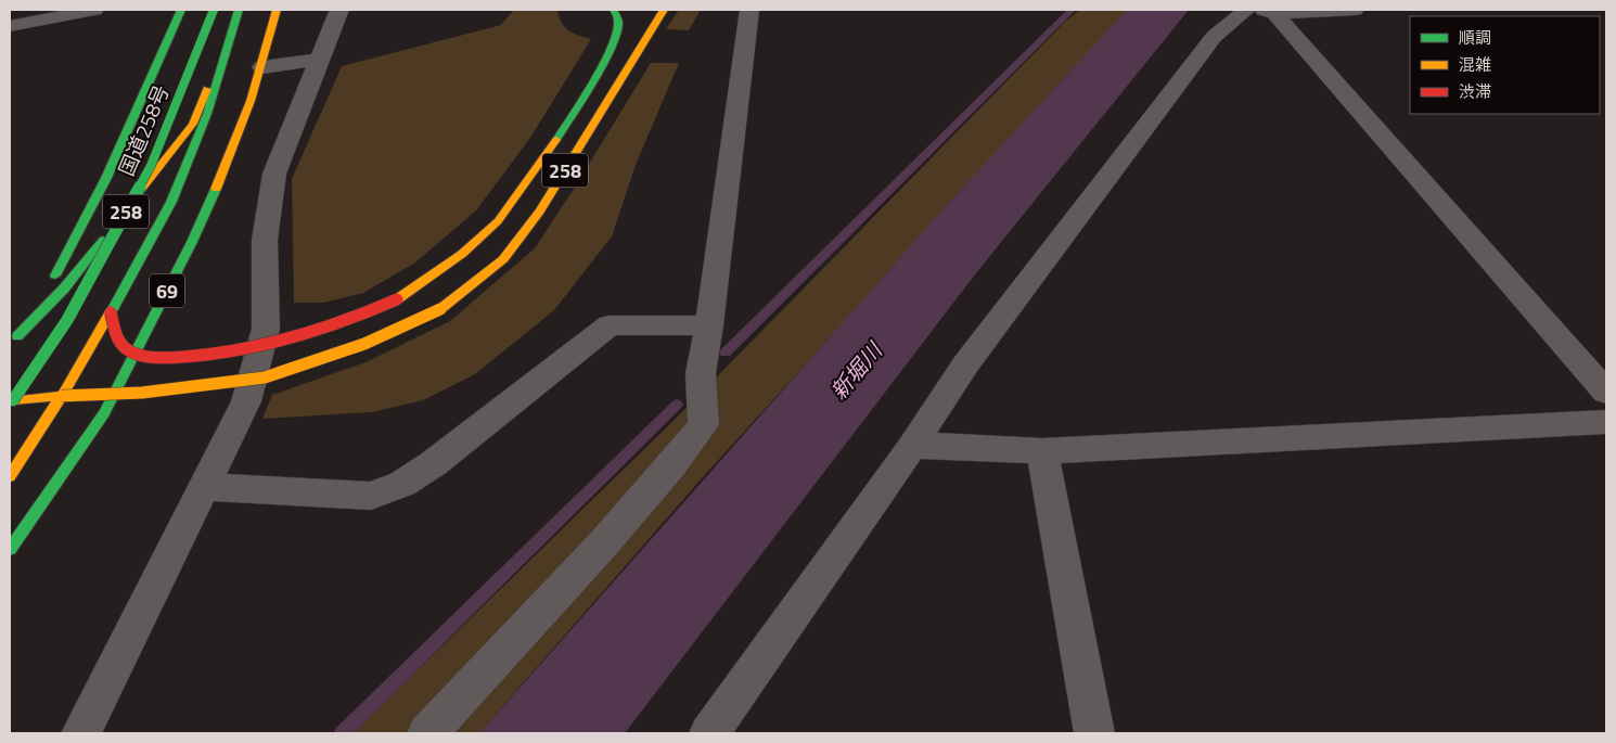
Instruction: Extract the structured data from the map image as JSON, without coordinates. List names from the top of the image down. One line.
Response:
{"streets":{"main road":["国道258号","258","69"]},"crossings":[["国道258号","258"]],"water":["新堀川"],"legend":["順調","混雑","渋滞"]}
